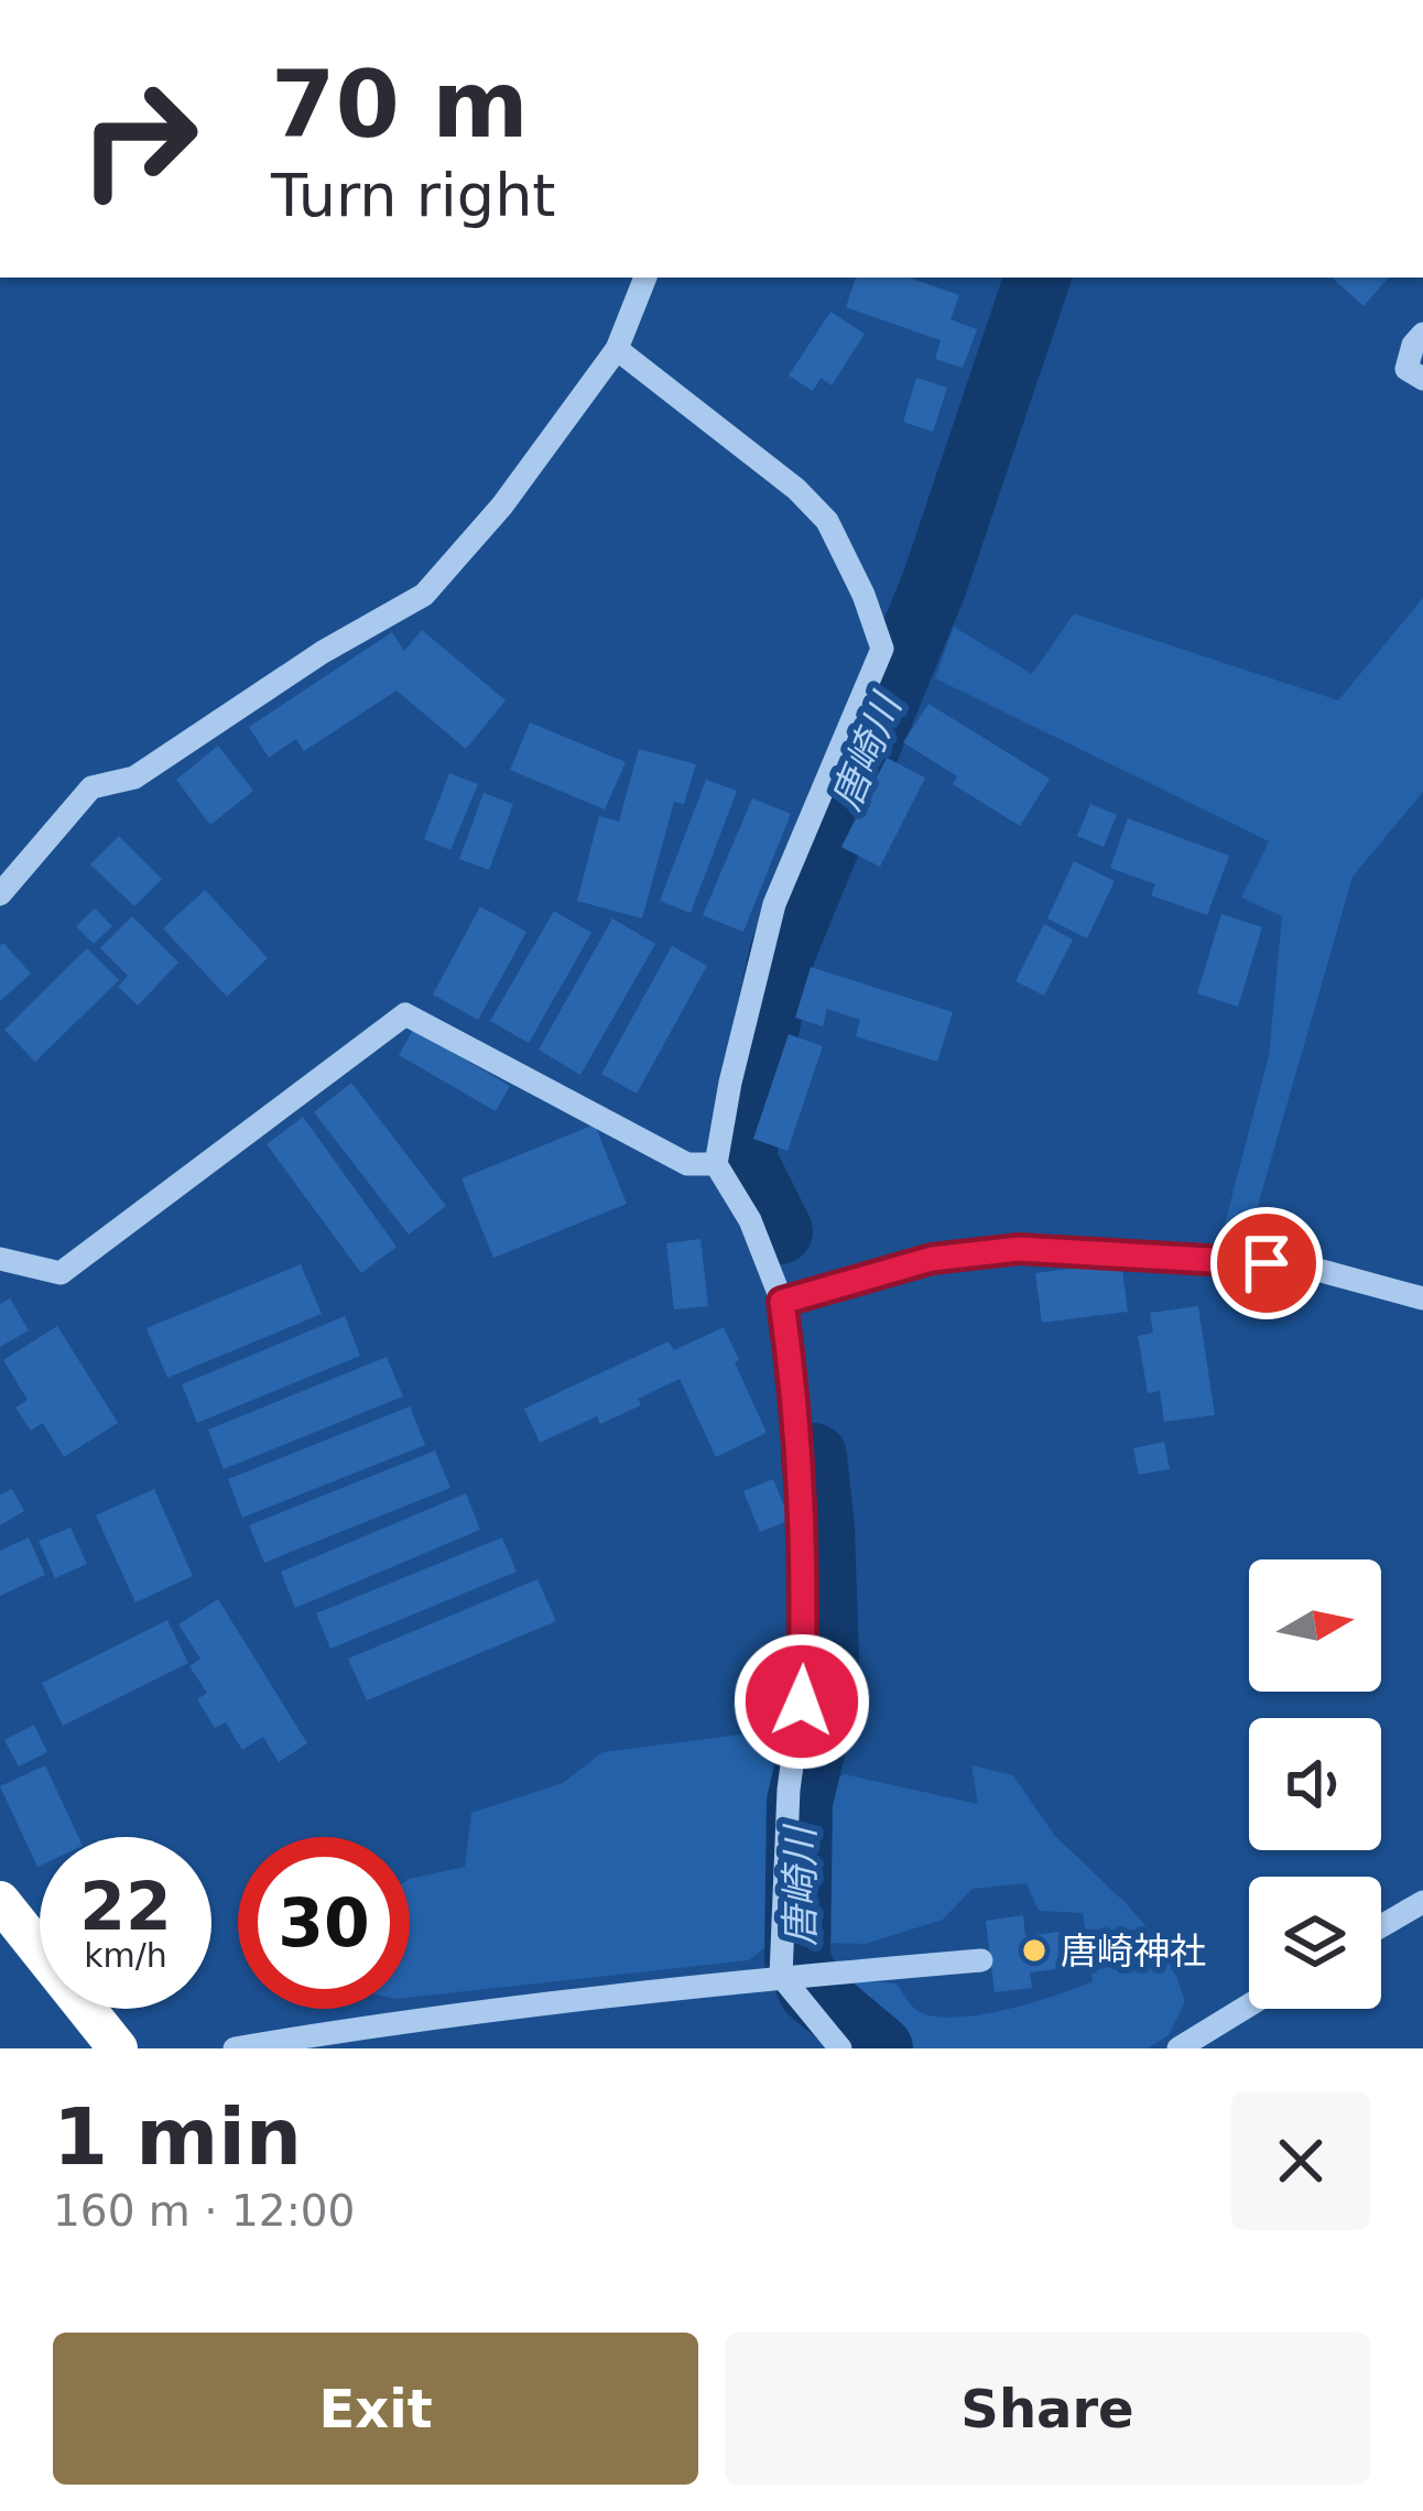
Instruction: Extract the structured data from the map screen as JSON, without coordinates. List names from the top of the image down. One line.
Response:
{"water":["唐崎川"],"places":["唐崎神社"],"north":"right","page":{"turn":["70 m","Turn right"],"speed":"22 km/h","limit":"30","heading":["1 min","160 m · 12:00"],"buttons":["Exit","Share"]}}
